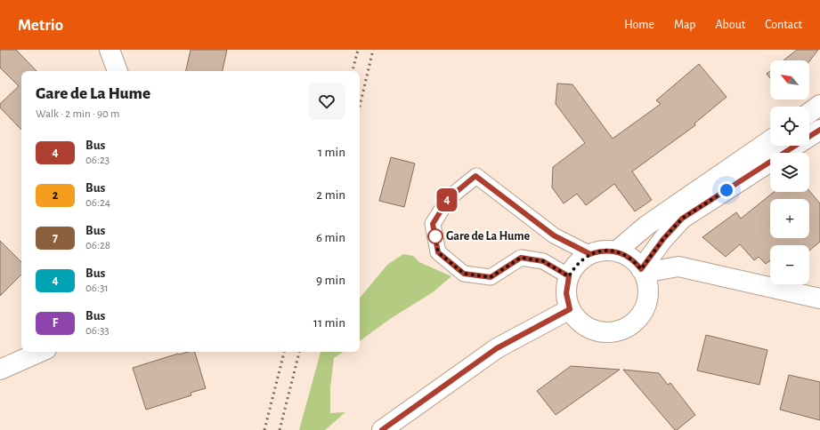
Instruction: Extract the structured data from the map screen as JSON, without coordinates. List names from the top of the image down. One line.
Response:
{"places":["Gare de La Hume"],"lines":["bus line 4"],"north":"top left","page":{"header":"Metrio","nav":["Home","Map","About","Contact"],"on_map":"4","map_buttons":["+","−"],"heading":["Gare de La Hume","Walk · 2 min · 90 m"],"list":[{"mark":"4","name":"Bus","note":"06:23","value":"1 min"},{"mark":"2","name":"Bus","note":"06:24","value":"2 min"},{"mark":"7","name":"Bus","note":"06:28","value":"6 min"},{"mark":"4","name":"Bus","note":"06:31","value":"9 min"},{"mark":"F","name":"Bus","note":"06:33","value":"11 min"}]}}
